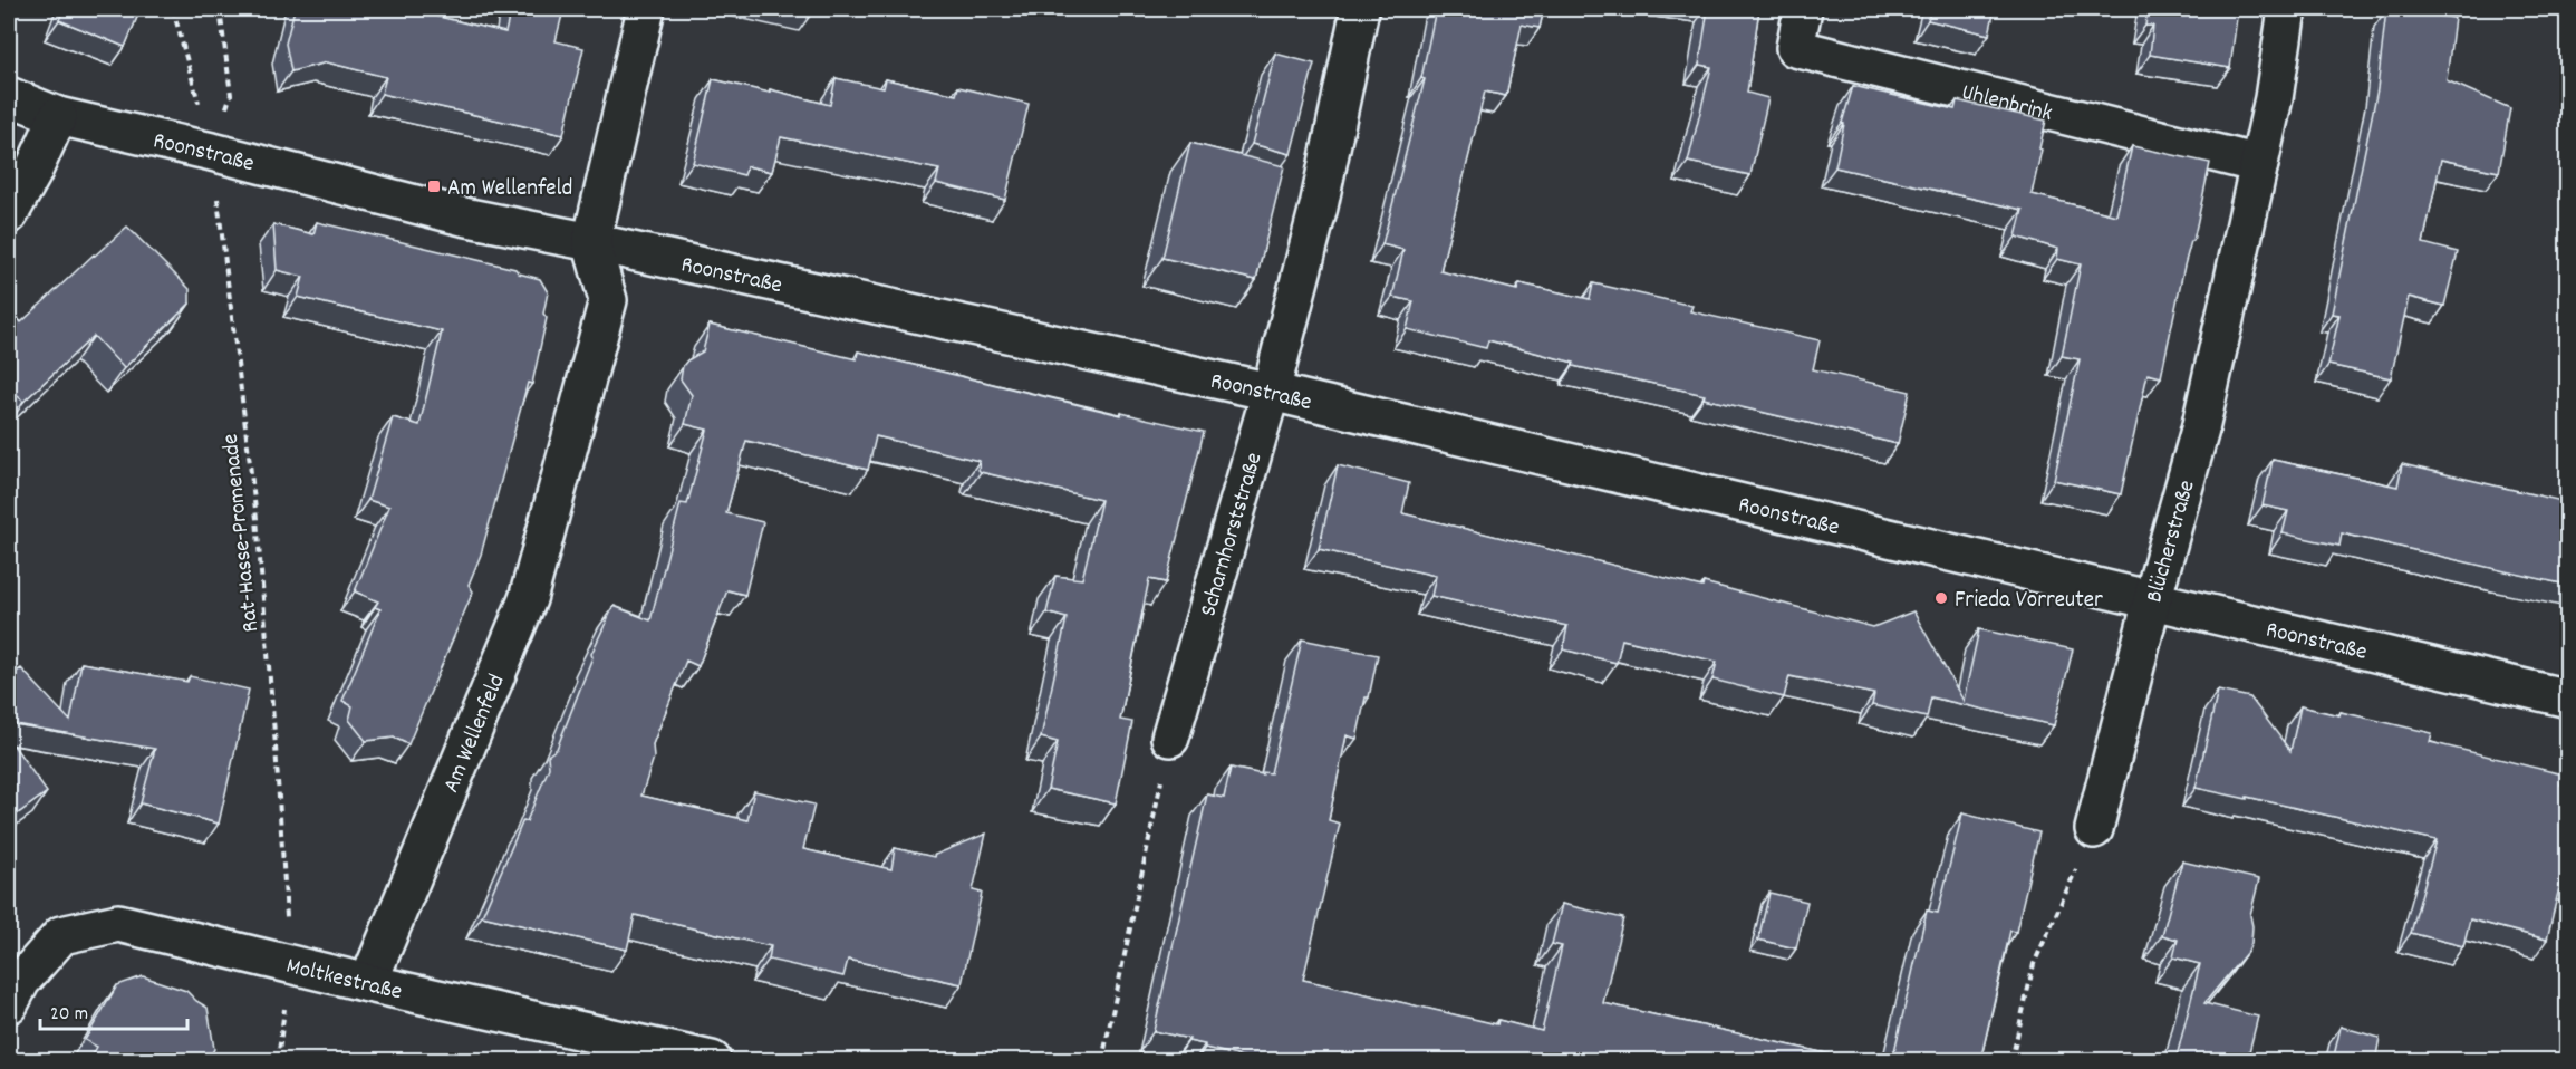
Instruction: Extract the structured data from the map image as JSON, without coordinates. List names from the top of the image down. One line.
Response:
{"streets":{"street":["Uhlenbrink","Roonstraße","Scharnhorststraße","Blücherstraße","Am Wellenfeld","Moltkestraße"],"path":["Rat-Hasse-Promenade"]},"crossings":[["Uhlenbrink","Blücherstraße"],["Roonstraße","Rat-Hasse-Promenade"],["Roonstraße","Scharnhorststraße"],["Roonstraße","Blücherstraße"],["Roonstraße","Am Wellenfeld"],["Rat-Hasse-Promenade","Moltkestraße"],["Am Wellenfeld","Moltkestraße"]],"places":{"transit":["Am Wellenfeld"],"other":["Frieda Vorreuter"]},"scale_bar":"20 m"}
